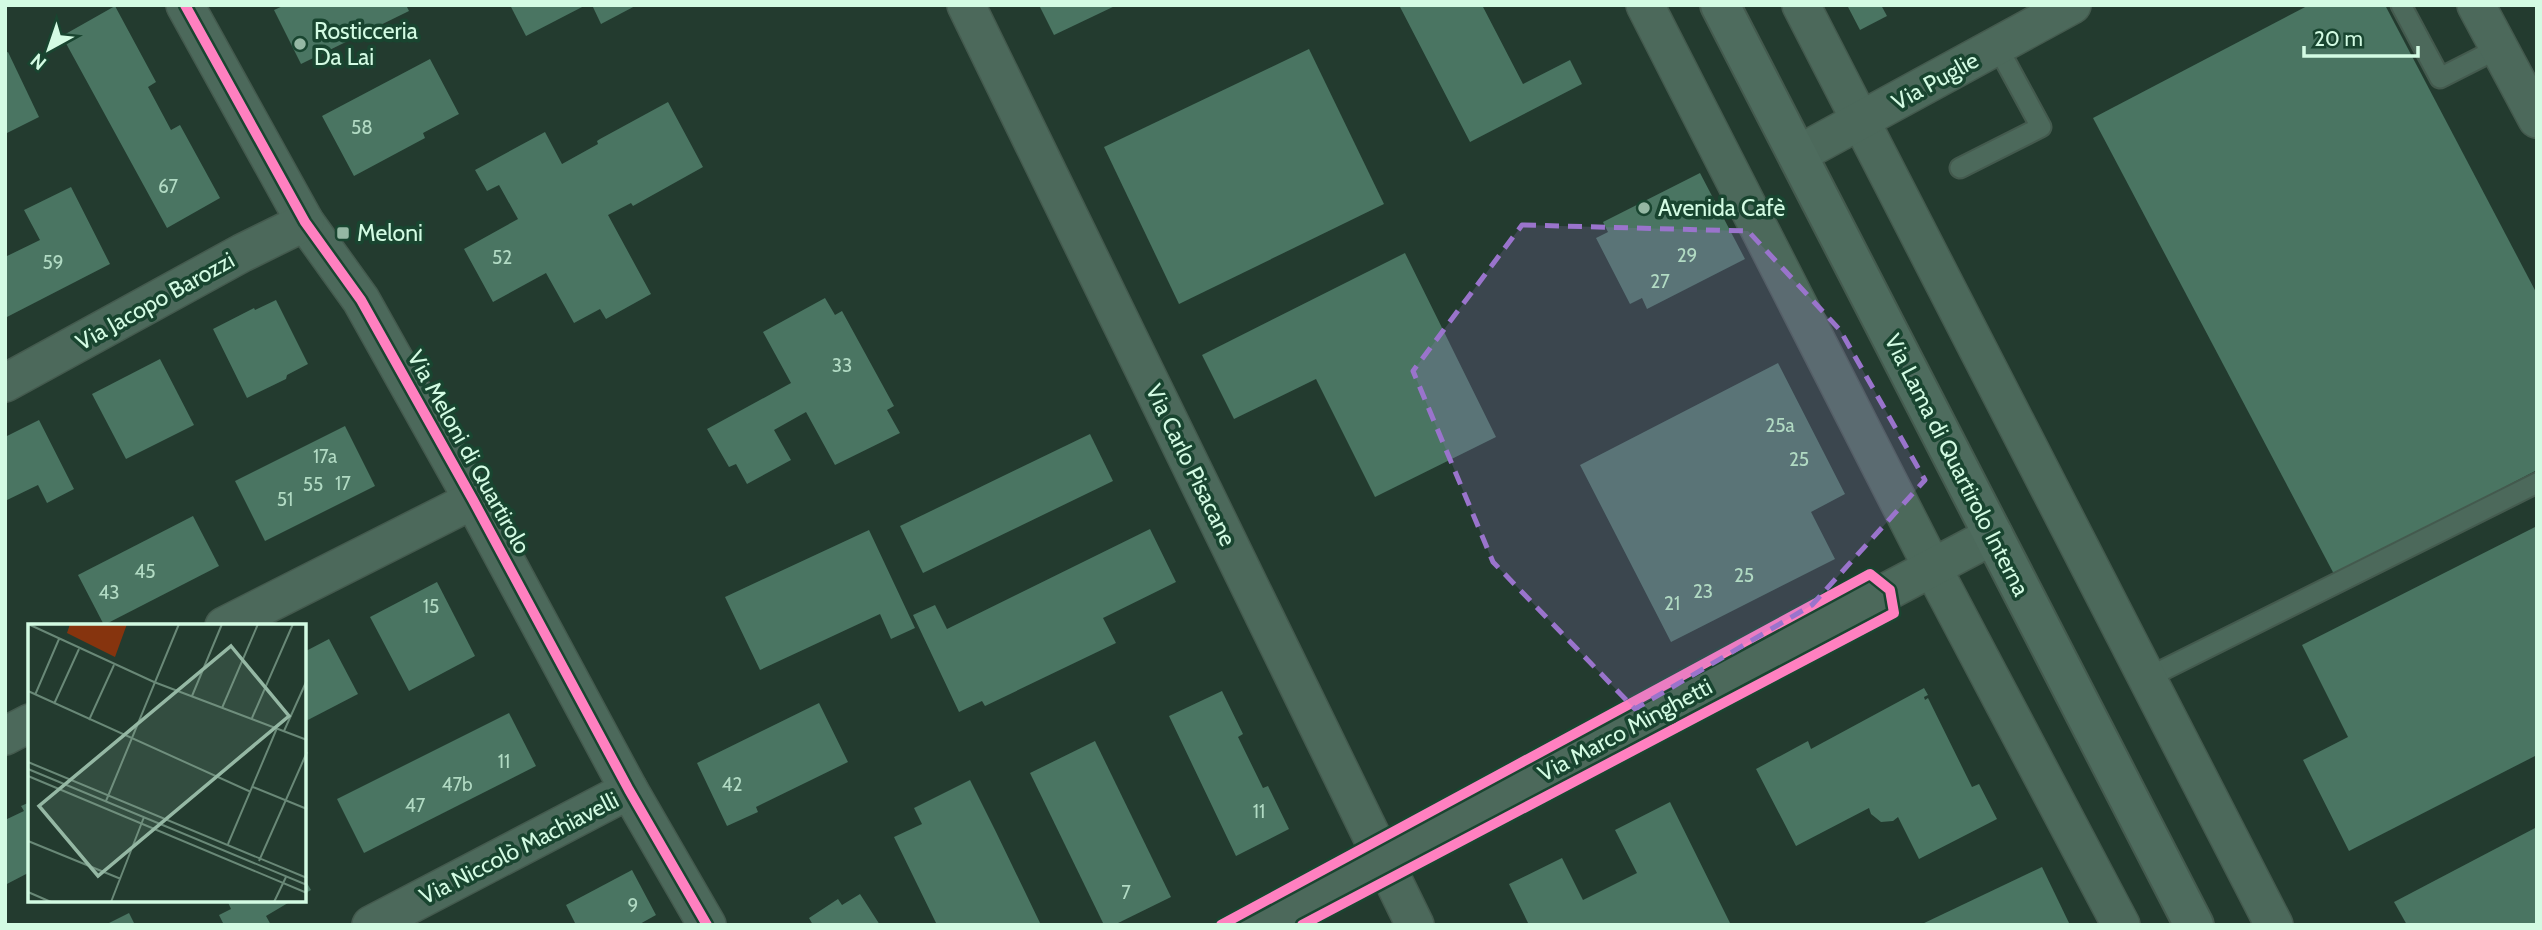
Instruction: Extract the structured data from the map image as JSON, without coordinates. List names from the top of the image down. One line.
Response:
{"streets":{"main road":["Via Lama di Quartirolo Interna"],"street":["Via Puglie","Via Jacopo Barozzi","Via Meloni di Quartirolo","Via Carlo Pisacane","Via Marco Minghetti","Via Niccolò Machiavelli"]},"crossings":[["Via Puglie","Via Lama di Quartirolo Interna"],["Via Jacopo Barozzi","Via Meloni di Quartirolo"],["Via Meloni di Quartirolo","Via Niccolò Machiavelli"],["Via Carlo Pisacane","Via Marco Minghetti"],["Via Lama di Quartirolo Interna","Via Marco Minghetti"]],"places":{"other":["Rosticceria Da Lai","Avenida Cafè"],"transit":["Meloni"]},"house_numbers":["58","67","29","52","59","27","33","25a","17a","25","17","55","51","45","25","23","43","21","15","11","47b","42","47","11","7","9"],"scale_bar":"20 m","north":"bottom left"}
